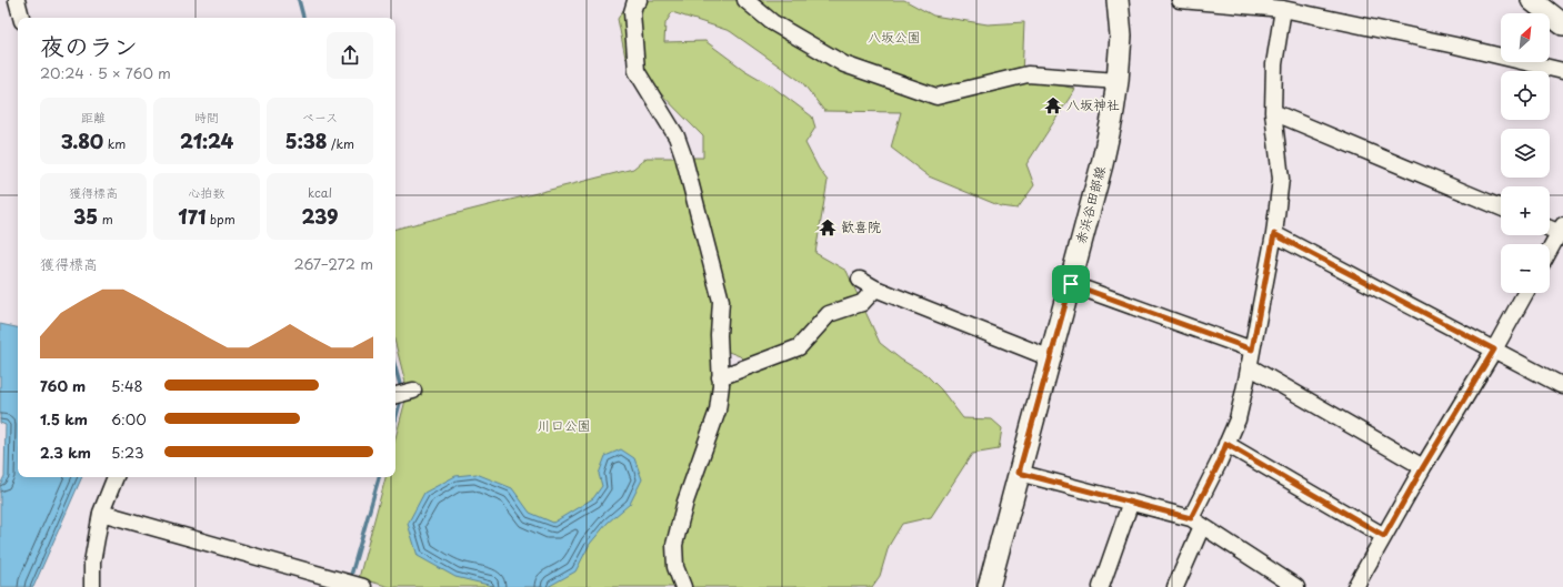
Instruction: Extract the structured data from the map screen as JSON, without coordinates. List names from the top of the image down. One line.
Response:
{"streets":{"main road":["赤浜谷田部線"]},"parks":["八坂公園","川口公園"],"places":{"temple":["八坂神社","歓喜院"]},"north":"top right","page":{"map_buttons":["+","−"],"heading":["夜のラン","20:24 · 5 × 760 m"],"stats":[["距離","3.80 km"],["時間","21:24"],["ペース","5:38 /km"],["獲得標高","35 m"],["心拍数","171 bpm"],["kcal","239"]],"chart":["獲得標高","267–272 m"],"list":[{"name":"760 m","note":"5:48"},{"name":"1.5 km","note":"6:00"},{"name":"2.3 km","note":"5:23"}]}}
